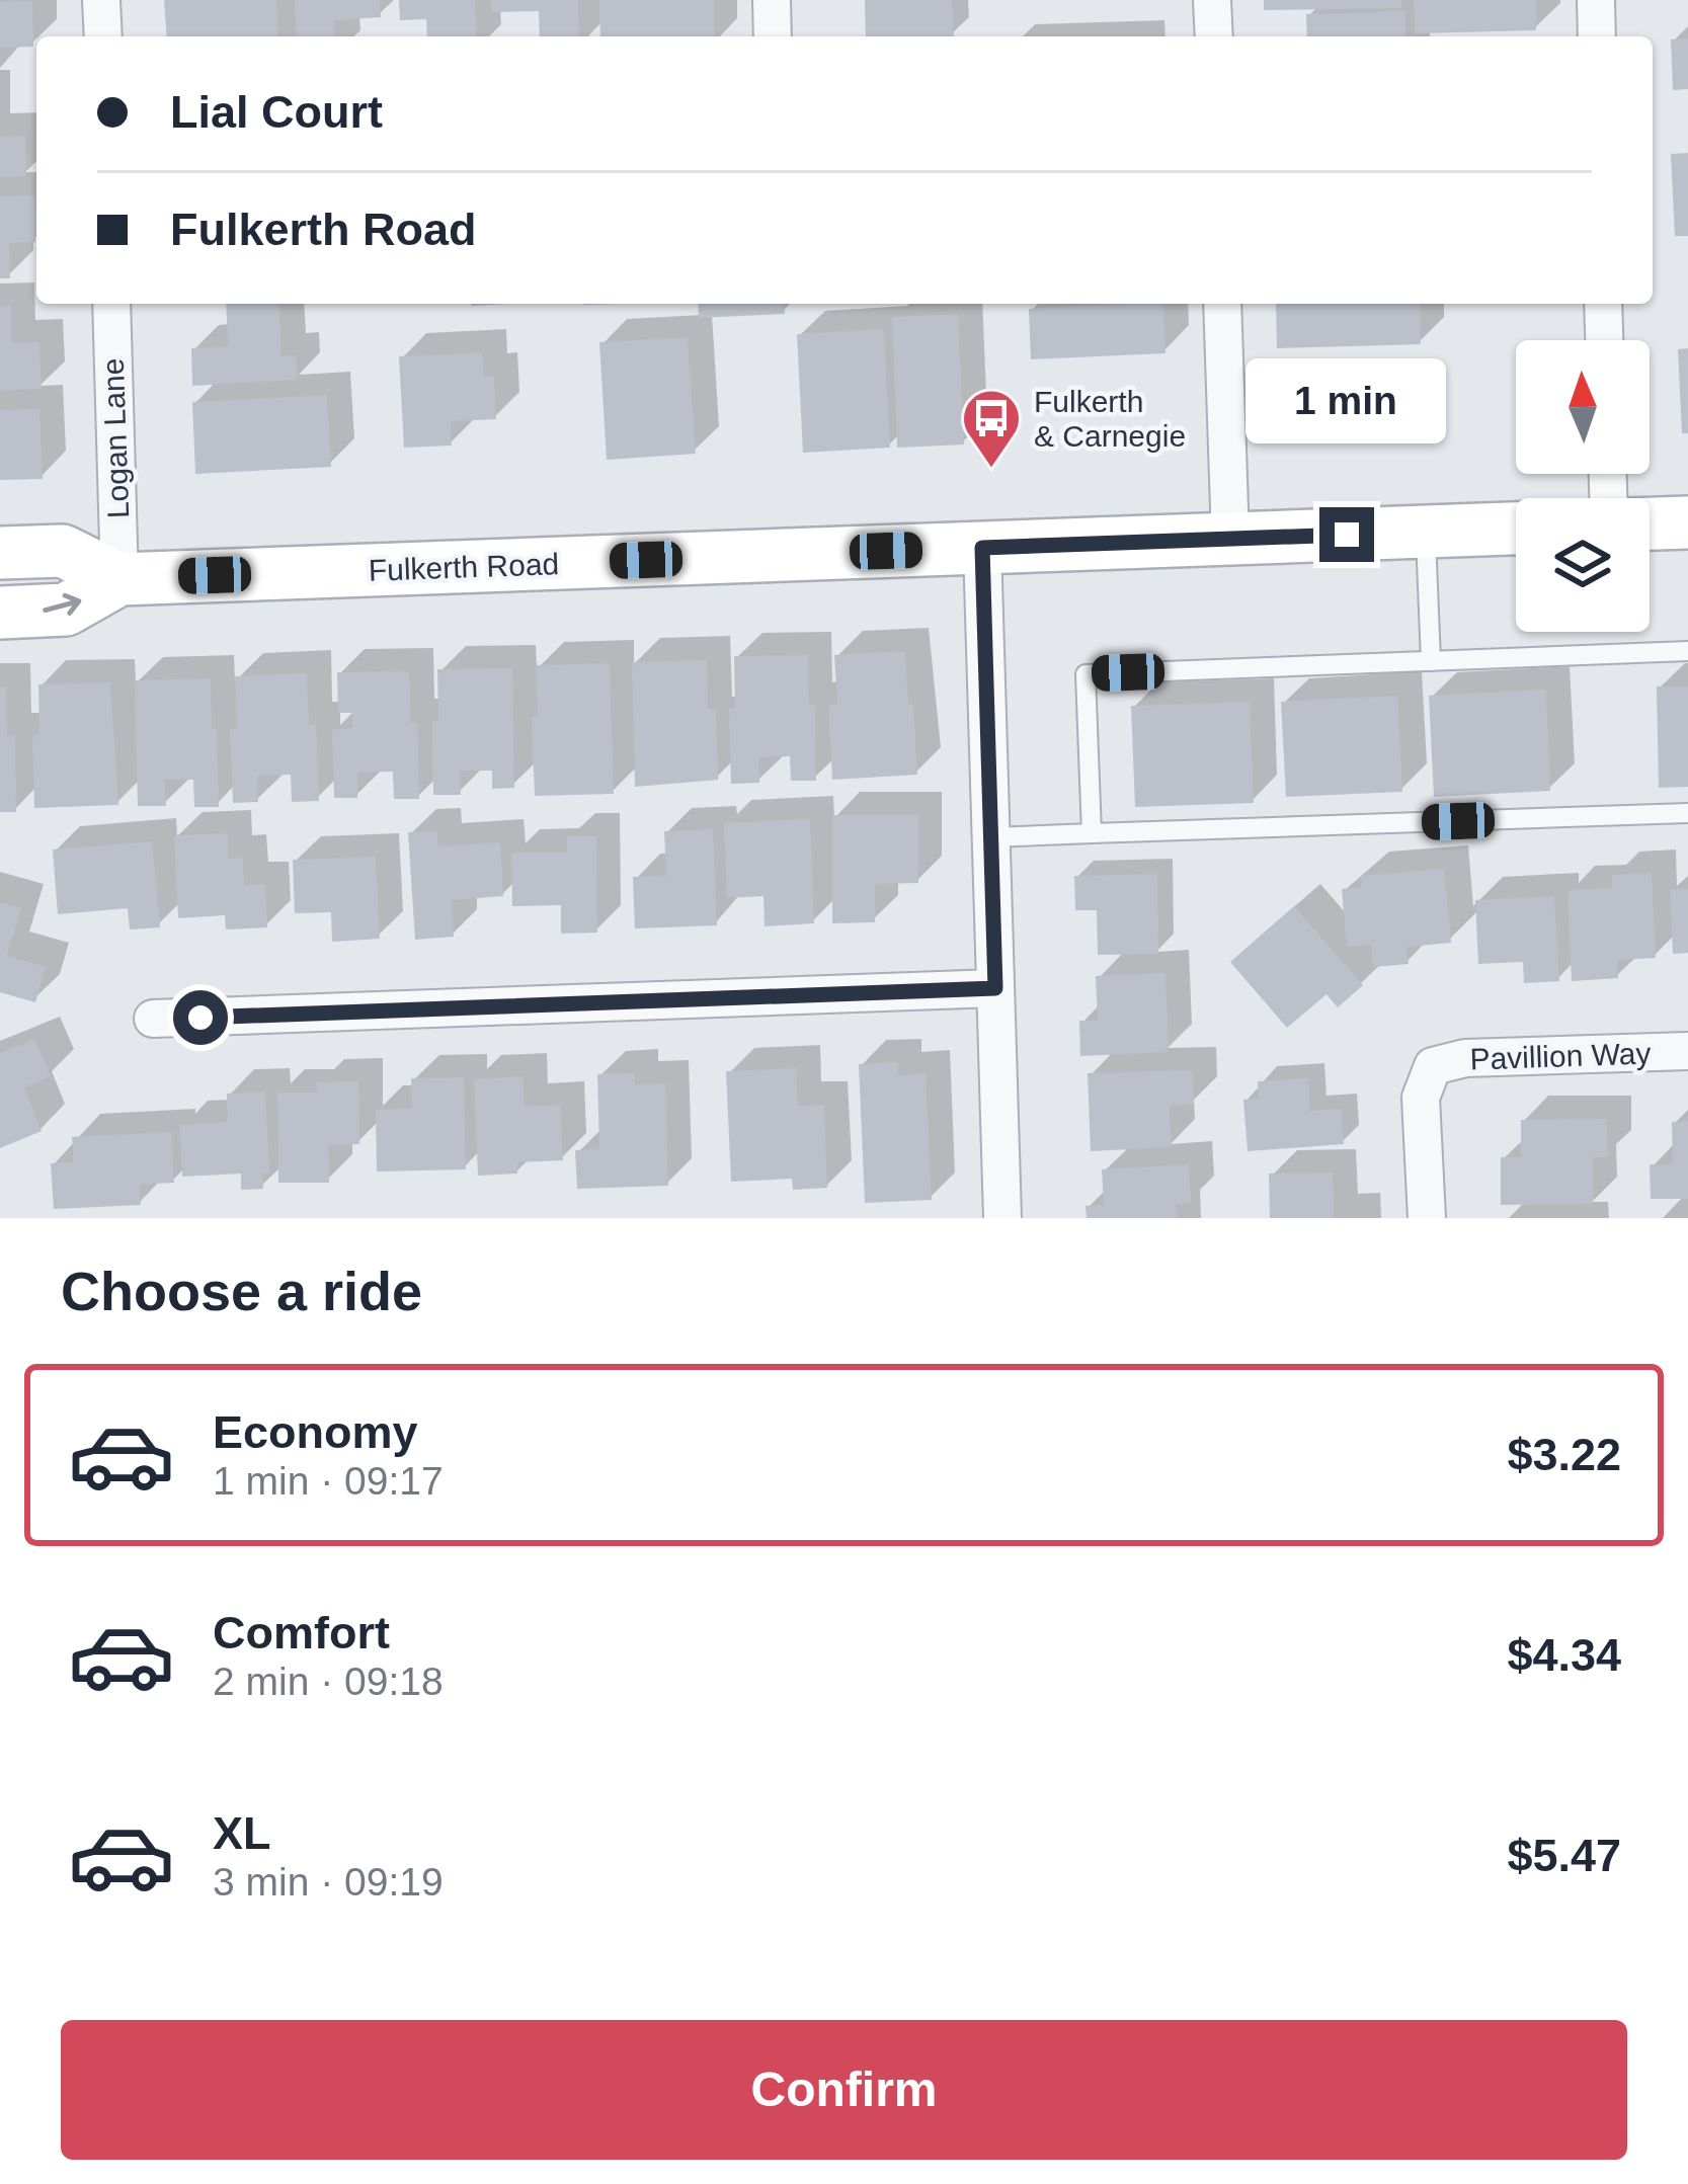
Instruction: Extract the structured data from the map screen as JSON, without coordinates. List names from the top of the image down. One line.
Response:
{"streets":{"street":["Logan Lane","Fulkerth Road","Pavillion Way"]},"crossings":[["Logan Lane","Fulkerth Road"]],"places":{"bus stop":["Fulkerth & Carnegie"]},"north":"top","page":{"banner":["Lial Court","Fulkerth Road"],"bubble":"1 min","heading":"Choose a ride","list":[{"name":"Economy","note":"1 min · 09:17","value":"$3.22"},{"name":"Comfort","note":"2 min · 09:18","value":"$4.34"},{"name":"XL","note":"3 min · 09:19","value":"$5.47"}],"buttons":"Confirm"}}
